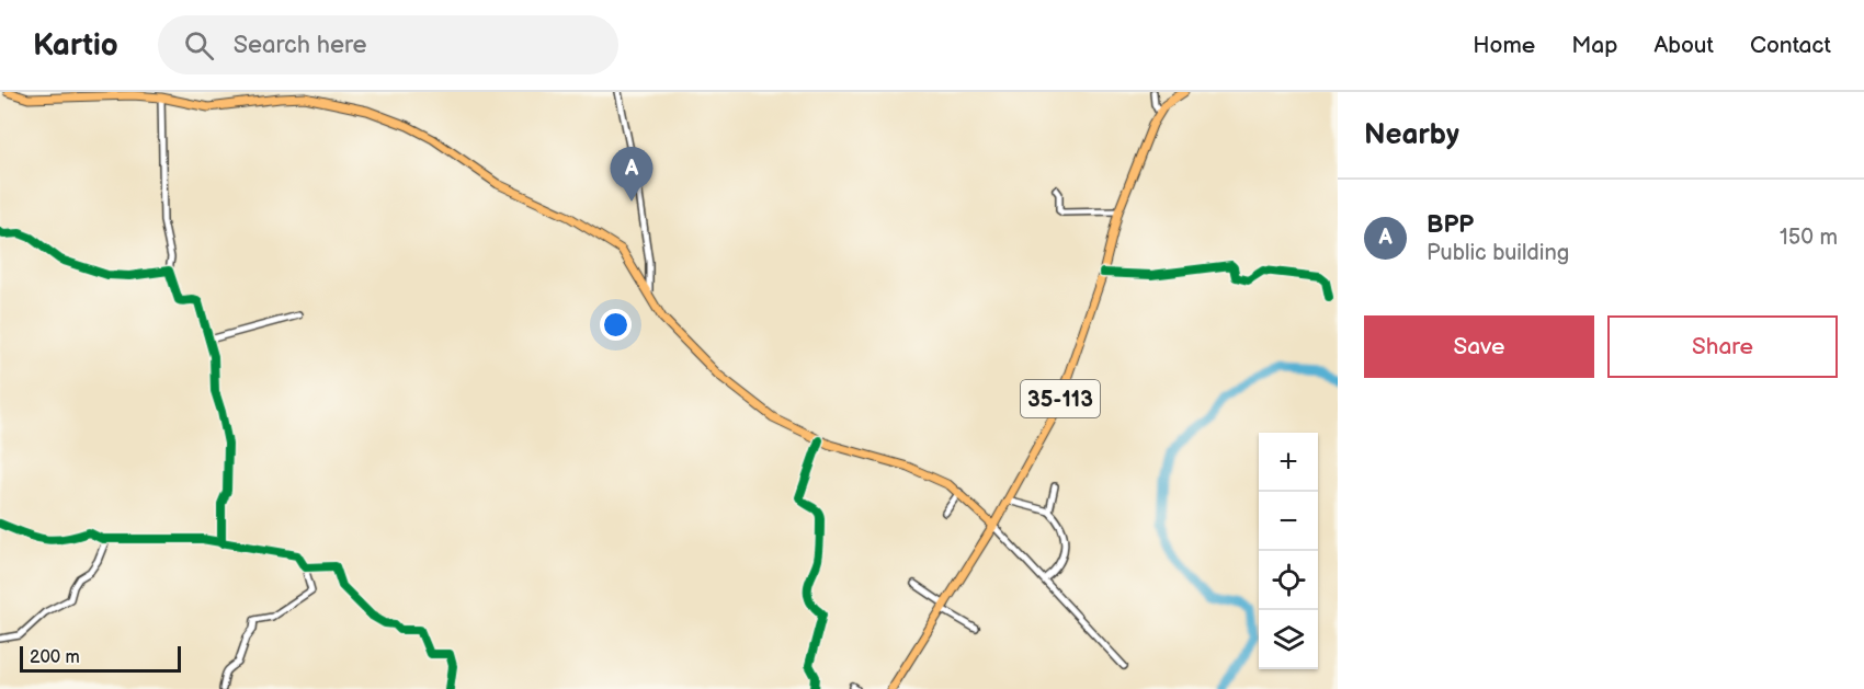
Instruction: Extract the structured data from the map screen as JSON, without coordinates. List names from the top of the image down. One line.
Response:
{"streets":{"main road":["35-113"]},"scale_bar":"200 m","page":{"header":"Kartio","search":"Search here","nav":["Home","Map","About","Contact"],"heading":"Nearby","pins":"A","list":[{"mark":"A","name":"BPP","note":"Public building","value":"150 m"}],"buttons":["Save","Share"],"map_buttons":["+","−"],"scale":"200 m"}}
